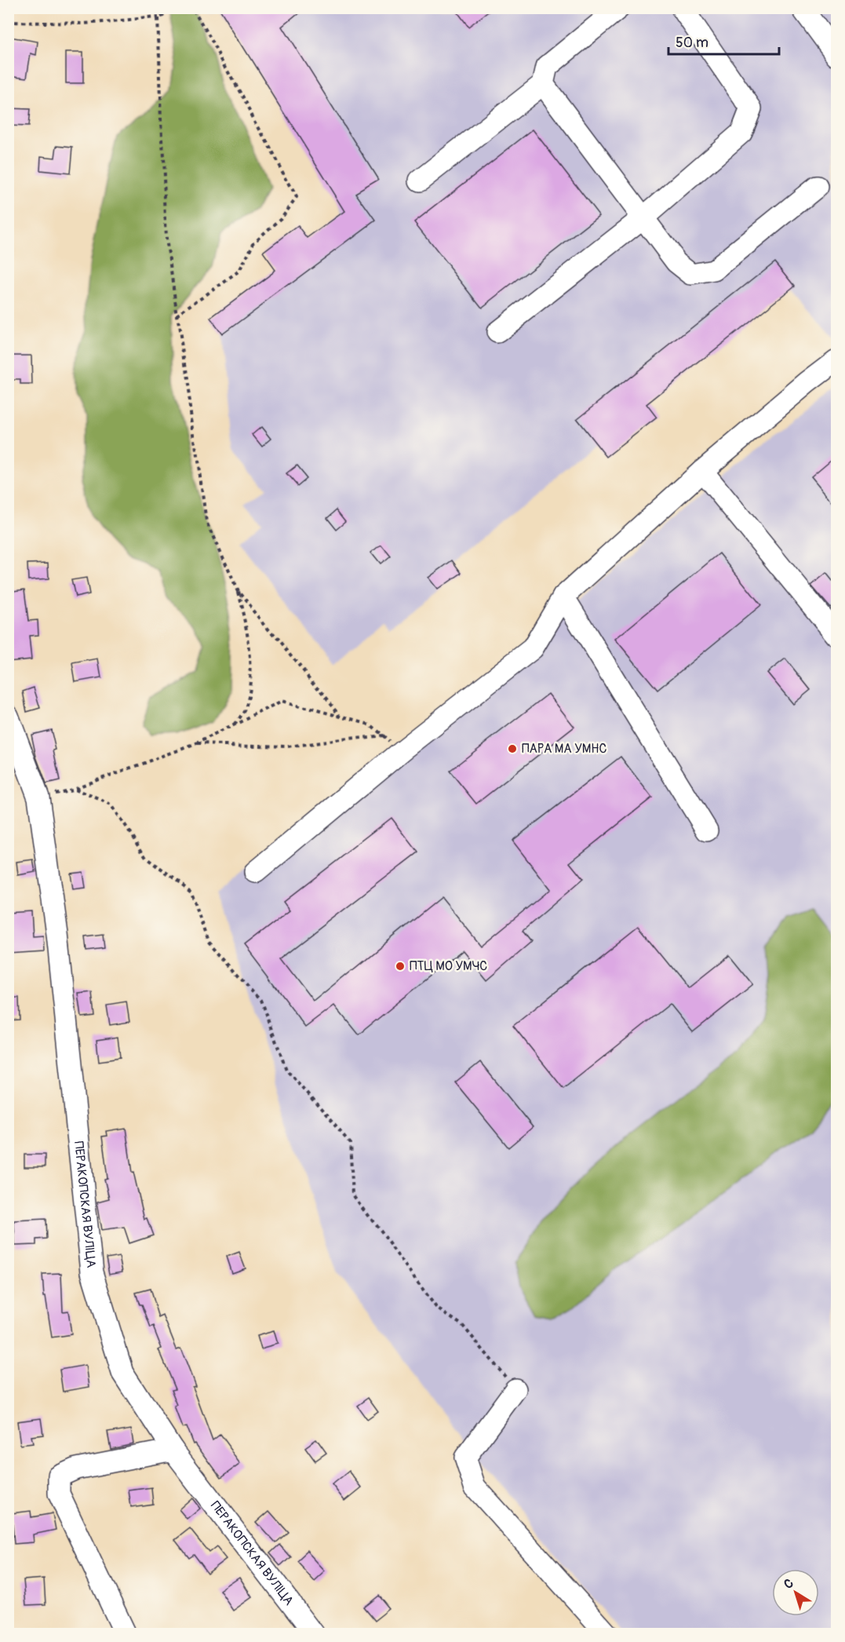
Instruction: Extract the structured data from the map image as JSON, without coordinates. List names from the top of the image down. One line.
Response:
{"streets":{"street":["ПЕРАКОПСКАЯ ВУЛІЦА"]},"places":["ПАРА МА УМНС","ПТЦ МО УМЧС"],"scale_bar":"50 m","north":"top left"}
